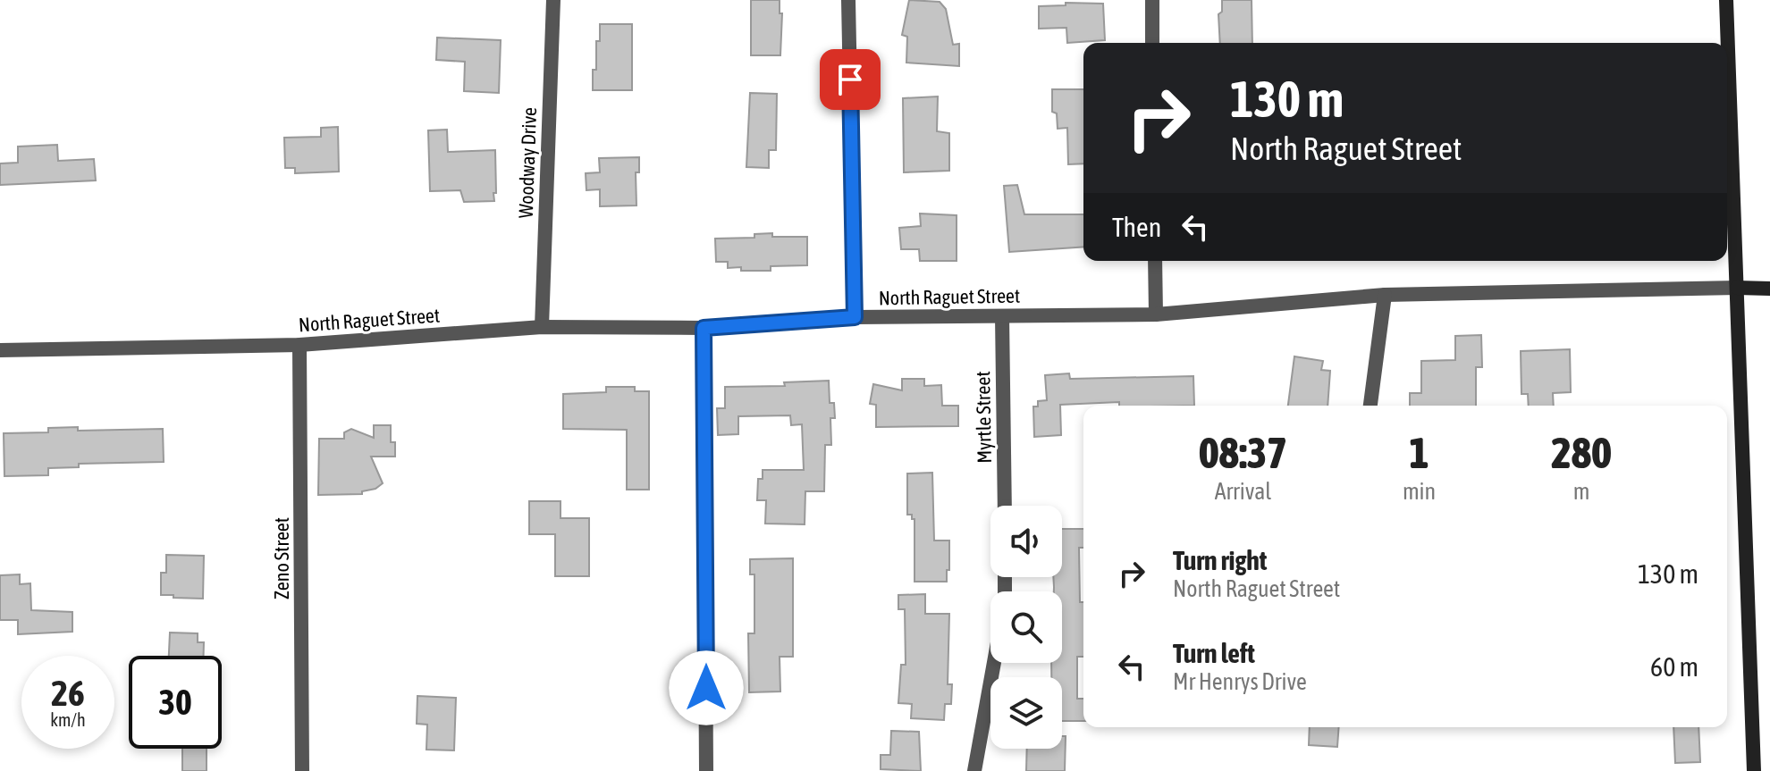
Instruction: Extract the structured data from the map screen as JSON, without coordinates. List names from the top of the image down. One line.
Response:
{"streets":{"main road":["North Raguet Street"],"street":["Woodway Drive","Myrtle Street","Zeno Street"]},"crossings":[["Woodway Drive","North Raguet Street"],["North Raguet Street","Myrtle Street"],["North Raguet Street","Zeno Street"]],"page":{"turn":["130 m","North Raguet Street"],"then":"Then","eta":["08:37","Arrival","1","min","280","m"],"list":[{"name":"Turn right","note":"North Raguet Street","value":"130 m"},{"name":"Turn left","note":"Mr Henrys Drive","value":"60 m"}],"speed":"26 km/h","limit":"30"}}
